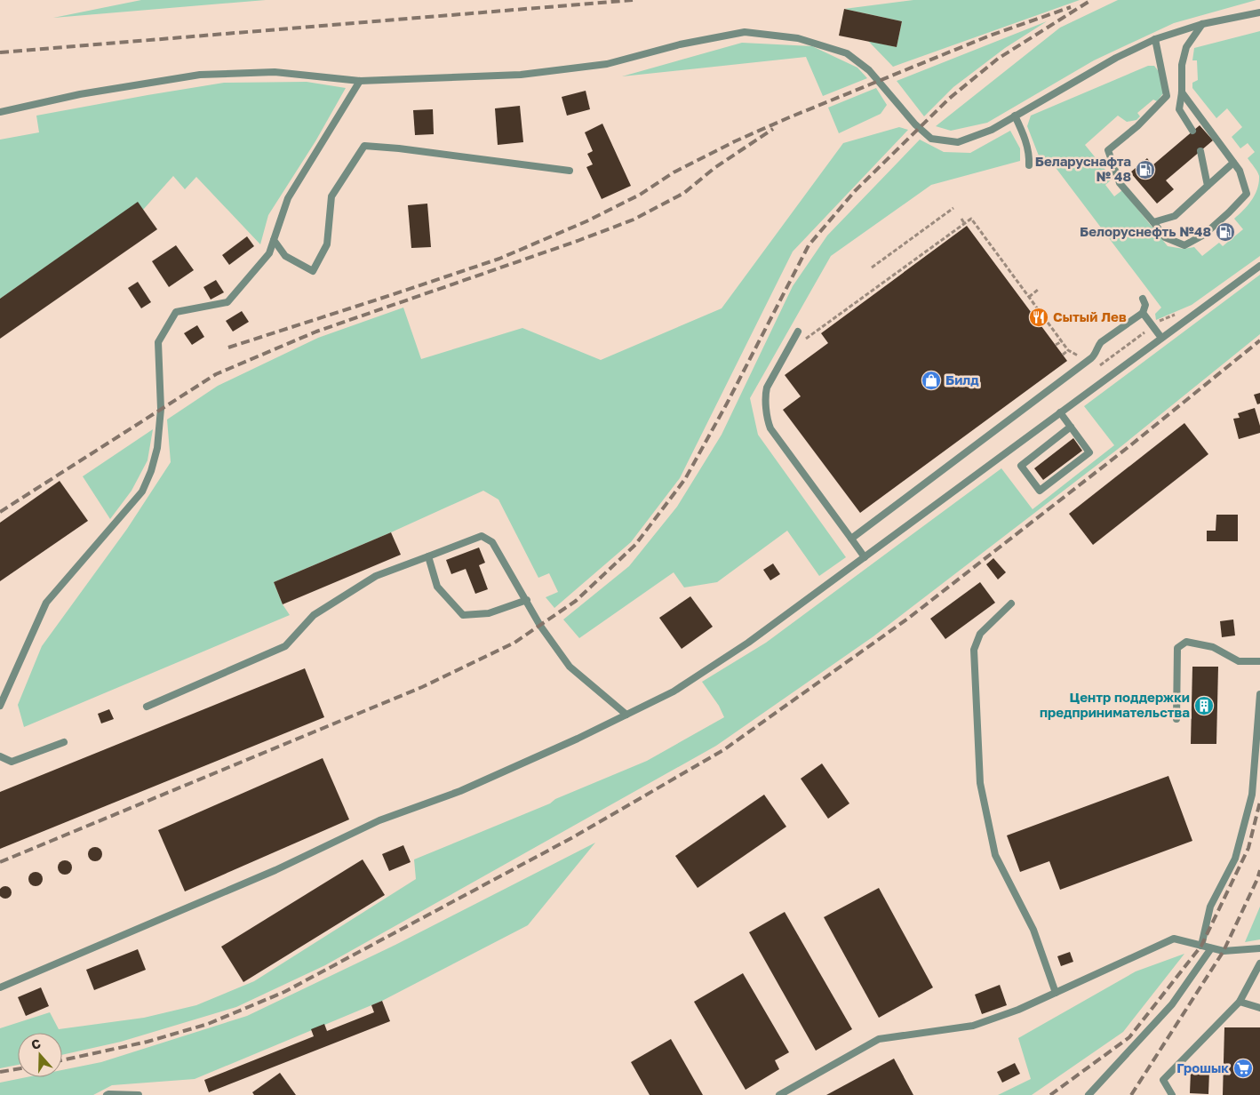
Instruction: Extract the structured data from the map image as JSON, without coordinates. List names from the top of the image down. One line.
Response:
{"places":{"fuel station":["Беларуснафта № 48","Белоруснефть №48"],"restaurant":["Сытый Лев"],"shop":["Билд"],"building":["Центр поддержки предпринимательства"],"supermarket":["Грошык"]},"north":"top"}
